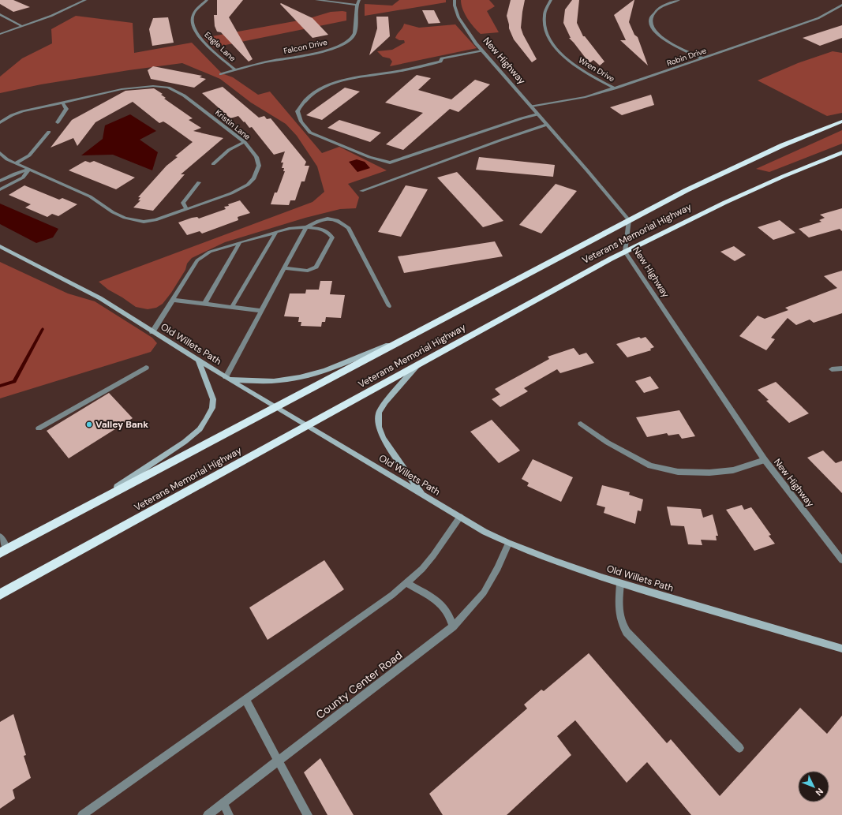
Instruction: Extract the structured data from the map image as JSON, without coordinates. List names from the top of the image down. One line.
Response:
{"streets":{"highway":["Veterans Memorial Highway"],"main road":["Old Willets Path"],"street":["Eagle Lane","Falcon Drive","Robin Drive","New Highway","Wren Drive","Kristin Lane","County Center Road"]},"crossings":[["Eagle Lane","Falcon Drive"],["Robin Drive","New Highway"],["Robin Drive","Wren Drive"],["New Highway","Veterans Memorial Highway"],["Veterans Memorial Highway","Old Willets Path"],["Old Willets Path","County Center Road"]],"places":["Valley Bank"],"north":"bottom right"}
